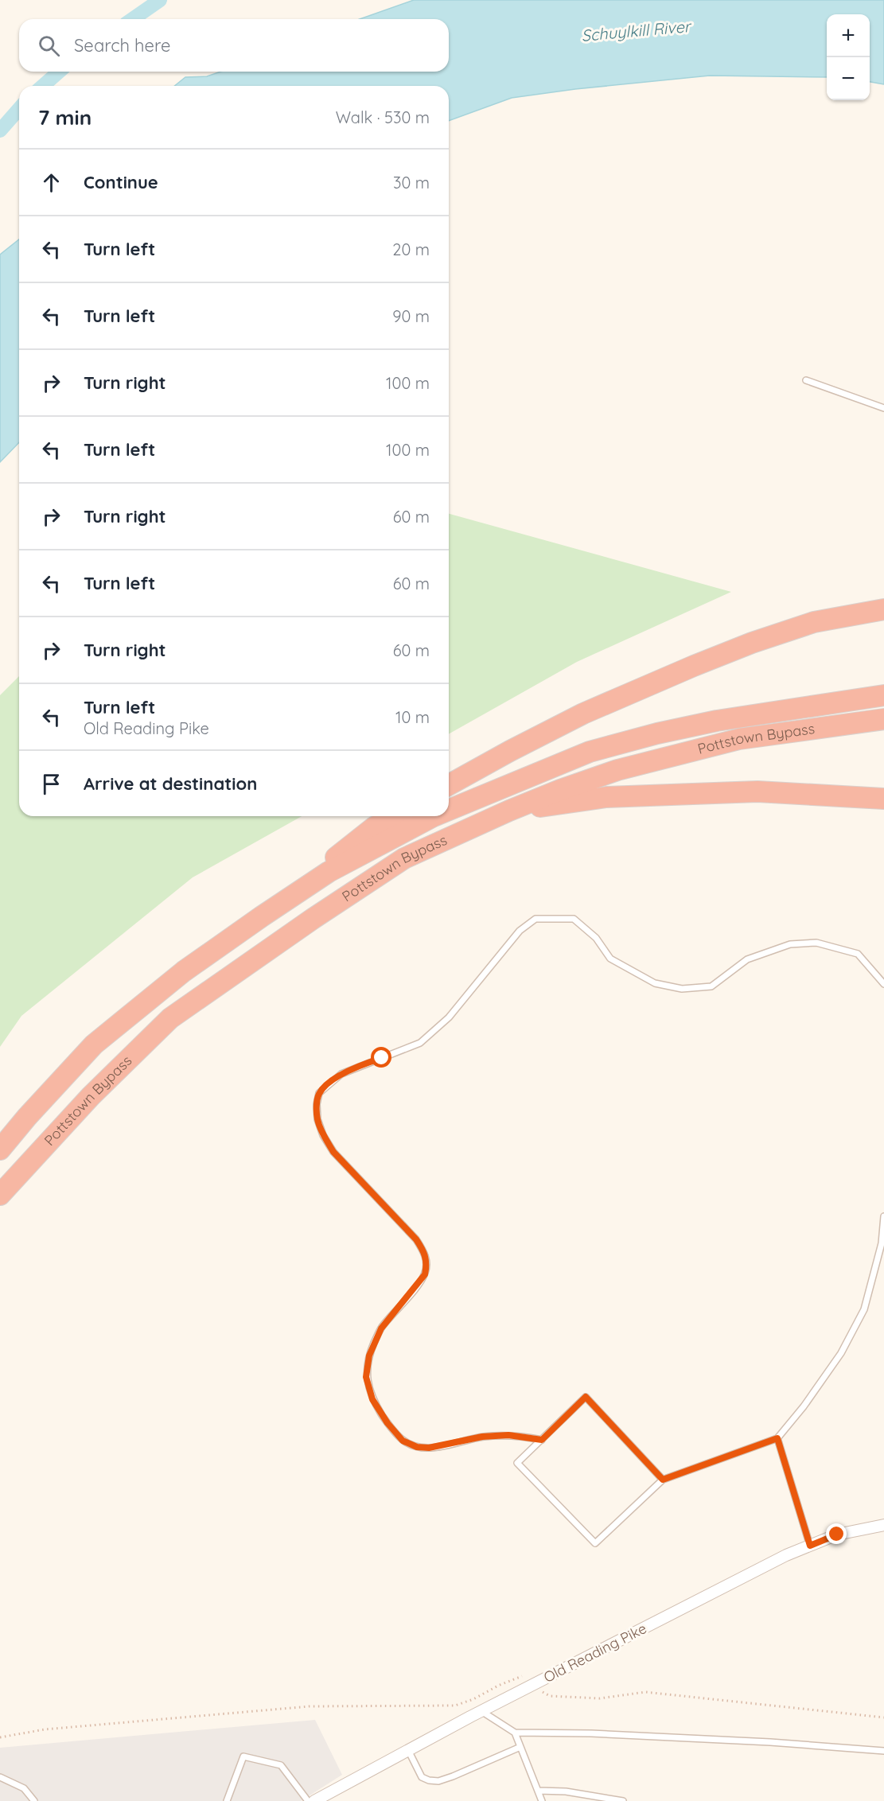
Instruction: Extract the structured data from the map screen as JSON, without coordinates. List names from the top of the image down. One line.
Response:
{"streets":{"highway":["Pottstown Bypass"],"street":["Old Reading Pike"]},"water":["Schuylkill River"],"page":{"map_buttons":["+","−"],"search":"Search here","heading":["7 min","Walk · 530 m"],"list":[["Continue","30 m"],["Turn left","20 m"],["Turn left","90 m"],["Turn right","100 m"],["Turn left","100 m"],["Turn right","60 m"],["Turn left","60 m"],["Turn right","60 m"],["Turn left","Old Reading Pike","10 m"],"Arrive at destination"]}}
